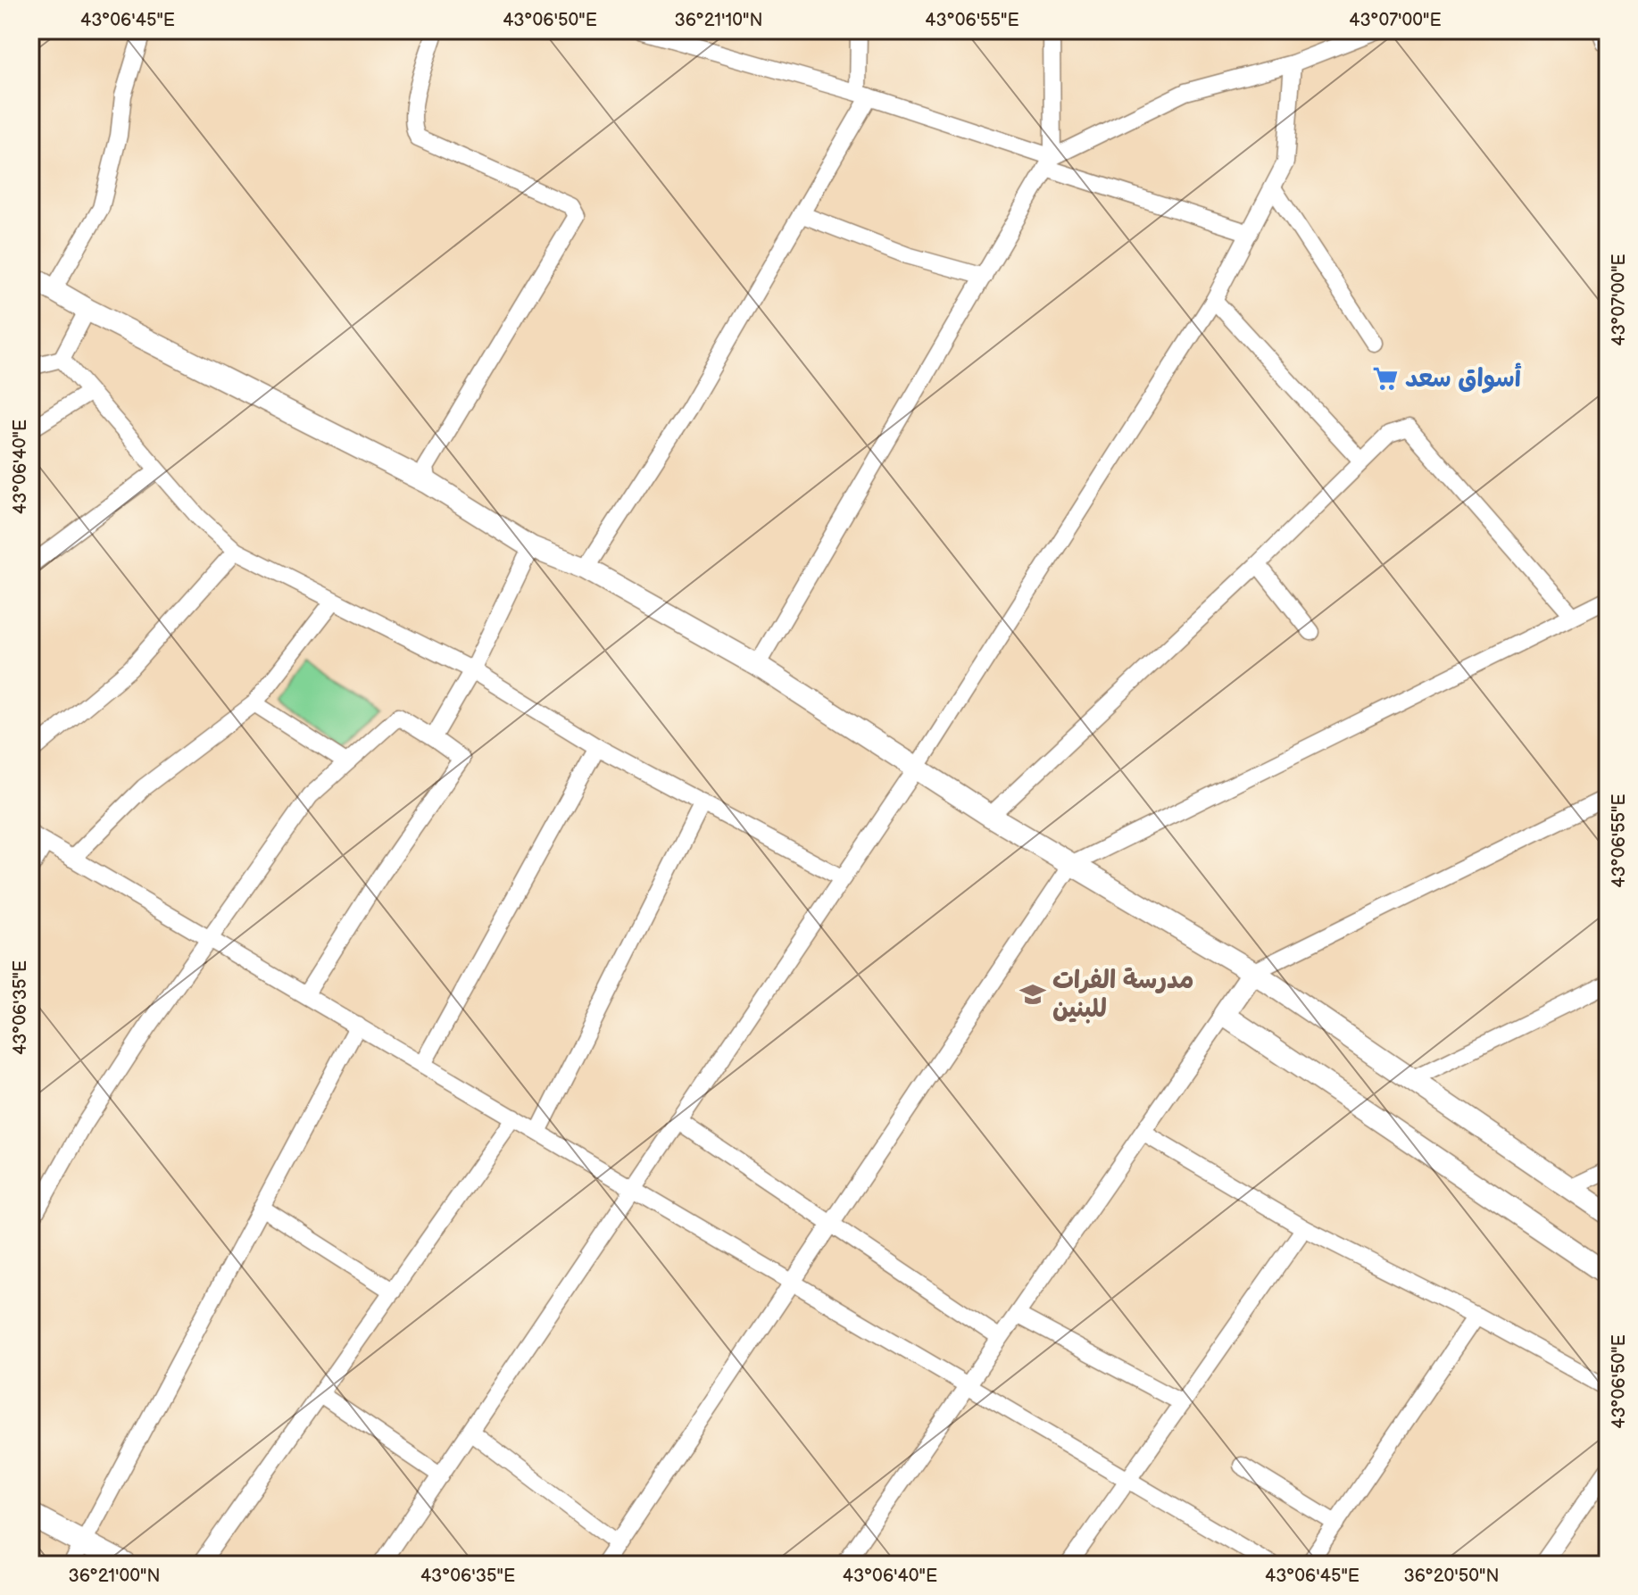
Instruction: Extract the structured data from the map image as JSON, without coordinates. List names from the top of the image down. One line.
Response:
{"places":{"supermarket":["أسواق سعد"],"school or university":["مدرسة الفرات للبنين"]},"coordinates":["43°06'45\"E","43°06'50\"E","36°21'10\"N","43°06'55\"E","43°07'00\"E","43°06'40\"E","43°06'35\"E","36°21'00\"N","36°20'50\"N"]}
